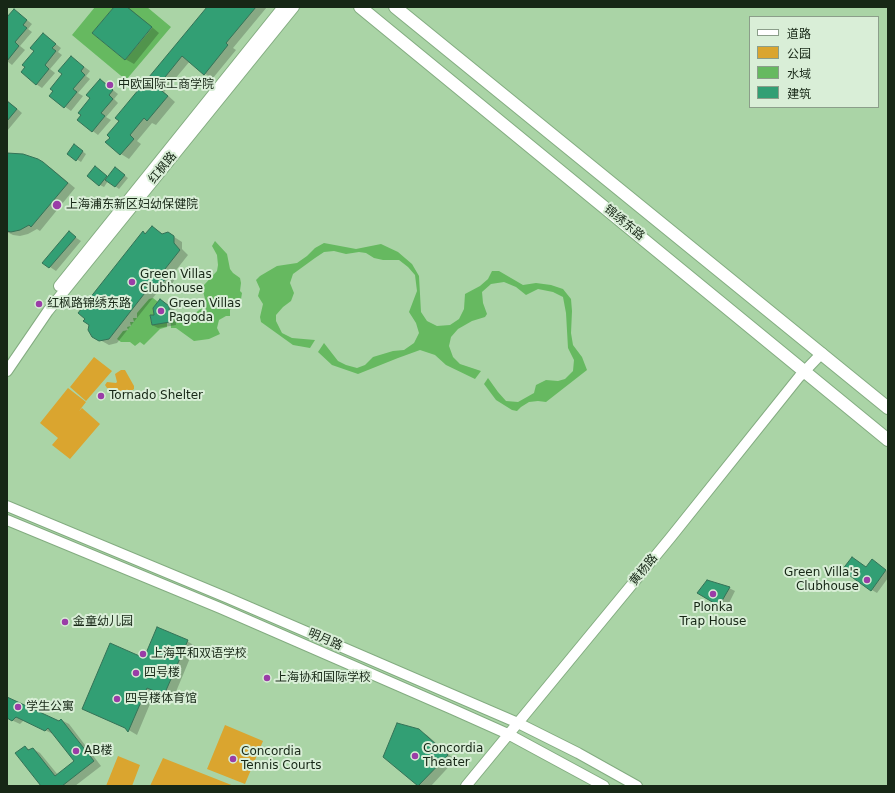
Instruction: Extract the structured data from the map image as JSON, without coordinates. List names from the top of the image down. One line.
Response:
{"streets":{"main road":["锦绣东路"],"street":["红枫路","黄杨路","明月路"]},"crossings":[["锦绣东路","黄杨路"],["黄杨路","明月路"]],"places":["中欧国际工商学院","上海浦东新区妇幼保健院","Green Villas Clubhouse","红枫路锦绣东路","Green Villas Pagoda","Tornado Shelter","Green Villa's Clubhouse","Plonka Trap House","金童幼儿园","上海平和双语学校","四号楼","上海协和国际学校","四号楼体育馆","学生公寓","AB楼","Concordia Theater","Concordia Tennis Courts"],"legend":["道路","公园","水域","建筑"]}
